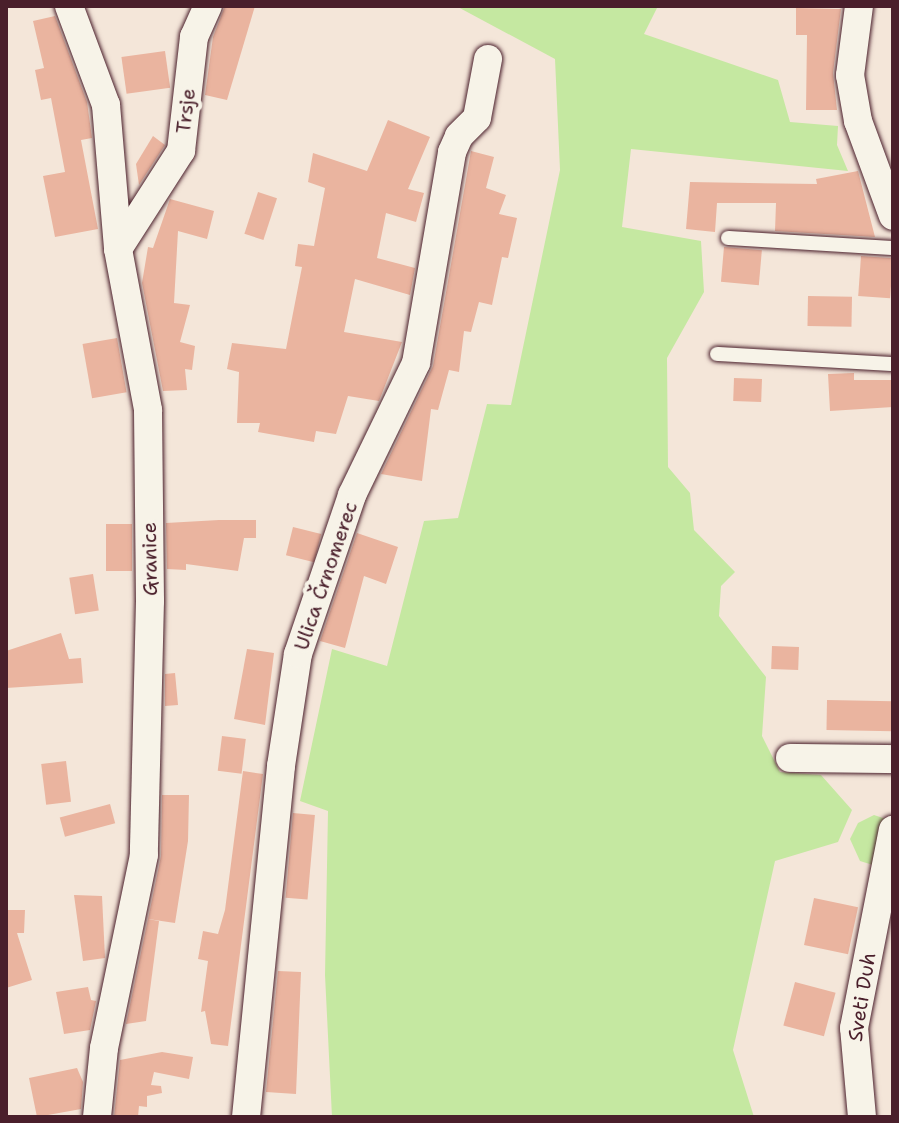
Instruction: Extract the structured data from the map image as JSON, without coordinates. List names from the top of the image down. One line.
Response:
{"streets":{"street":["Trsje","Granice","Ulica Črnomerec","Sveti Duh"]},"crossings":[["Trsje","Granice"]]}
